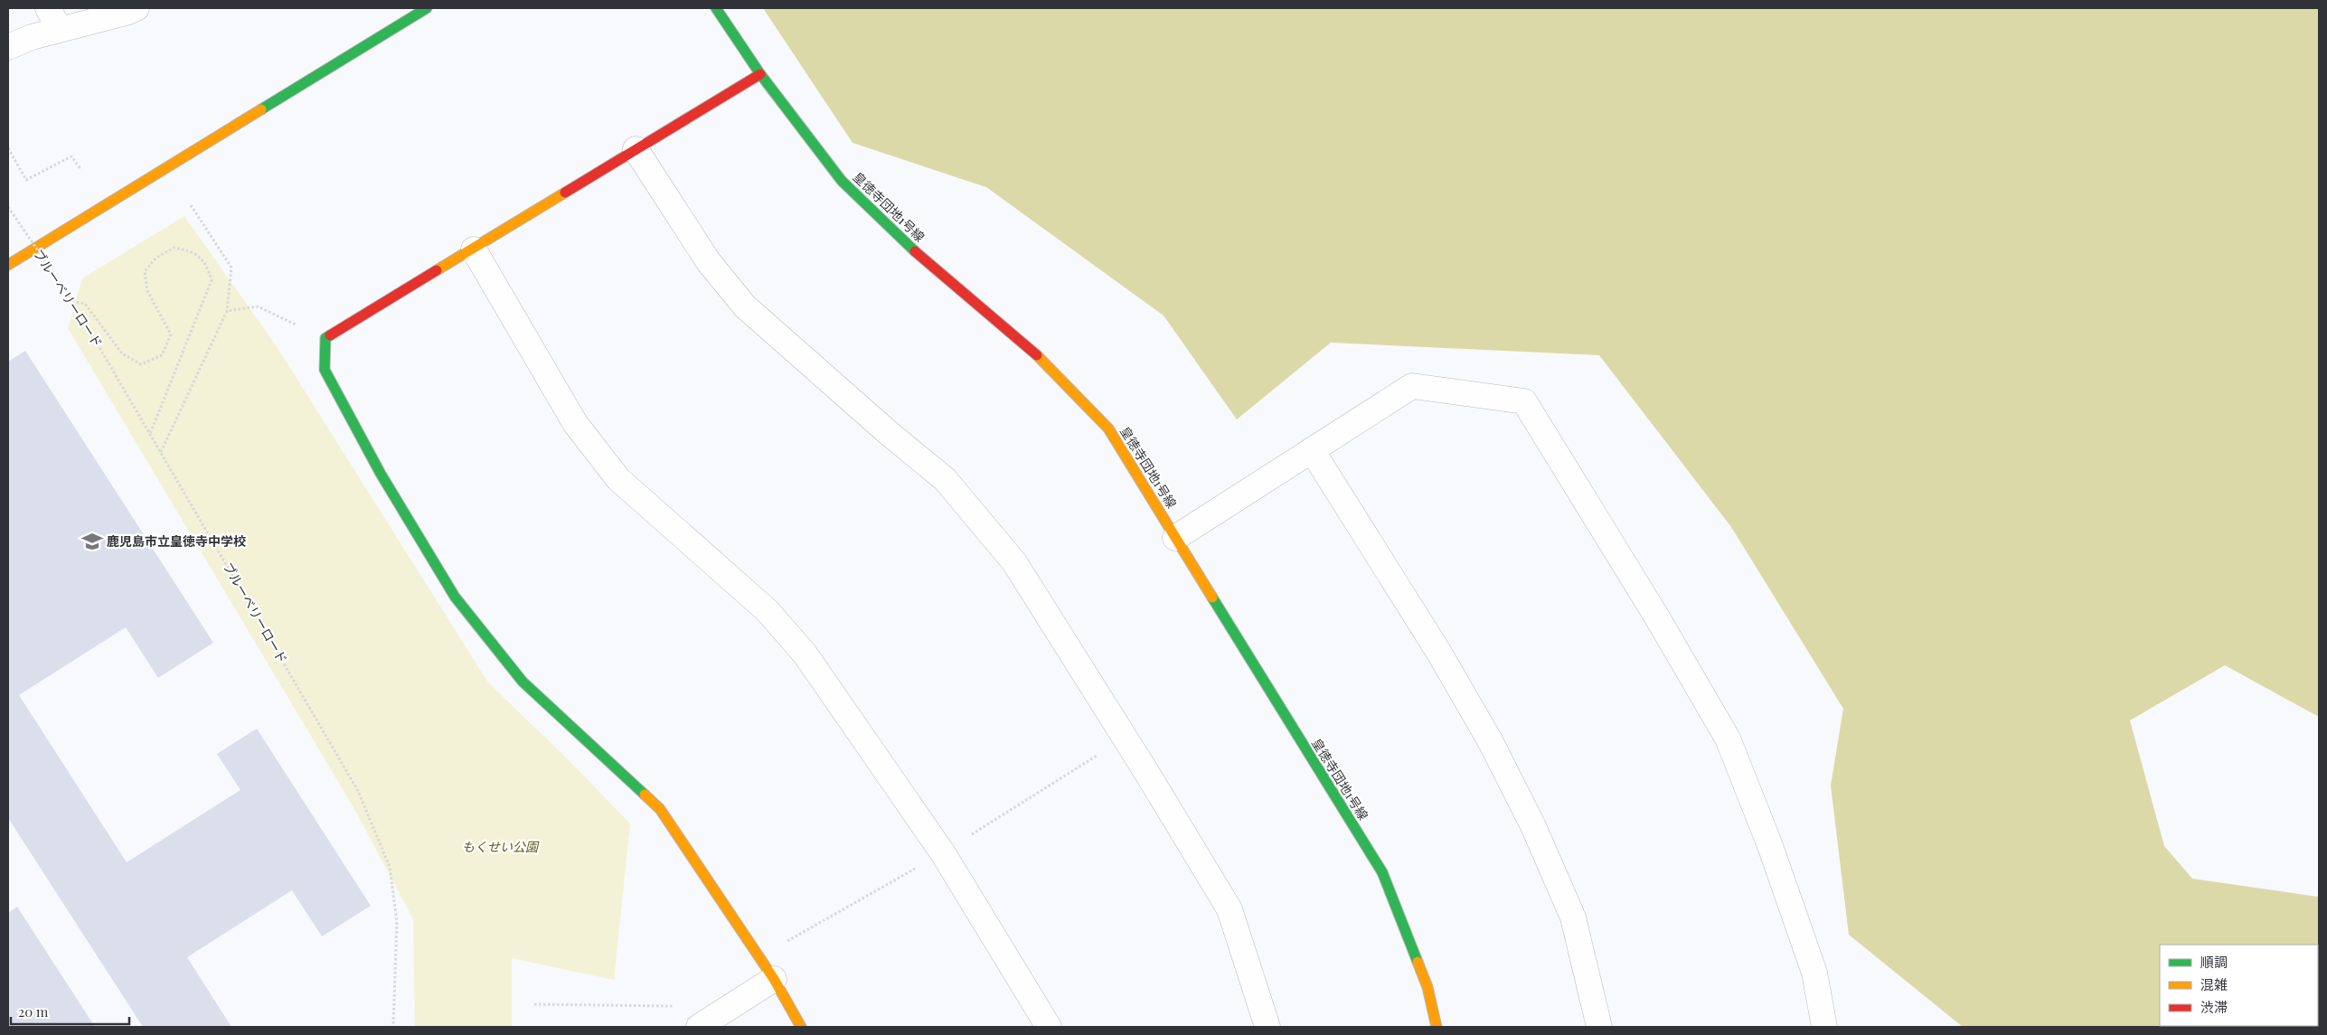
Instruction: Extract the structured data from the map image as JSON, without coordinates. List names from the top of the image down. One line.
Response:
{"streets":{"street":["皇徳寺団地1号線"],"path":["ブルーベリーロード"]},"parks":["もくせい公園"],"places":{"school or university":["鹿児島市立皇徳寺中学校"]},"legend":["順調","混雑","渋滞"],"scale_bar":"20 m"}
